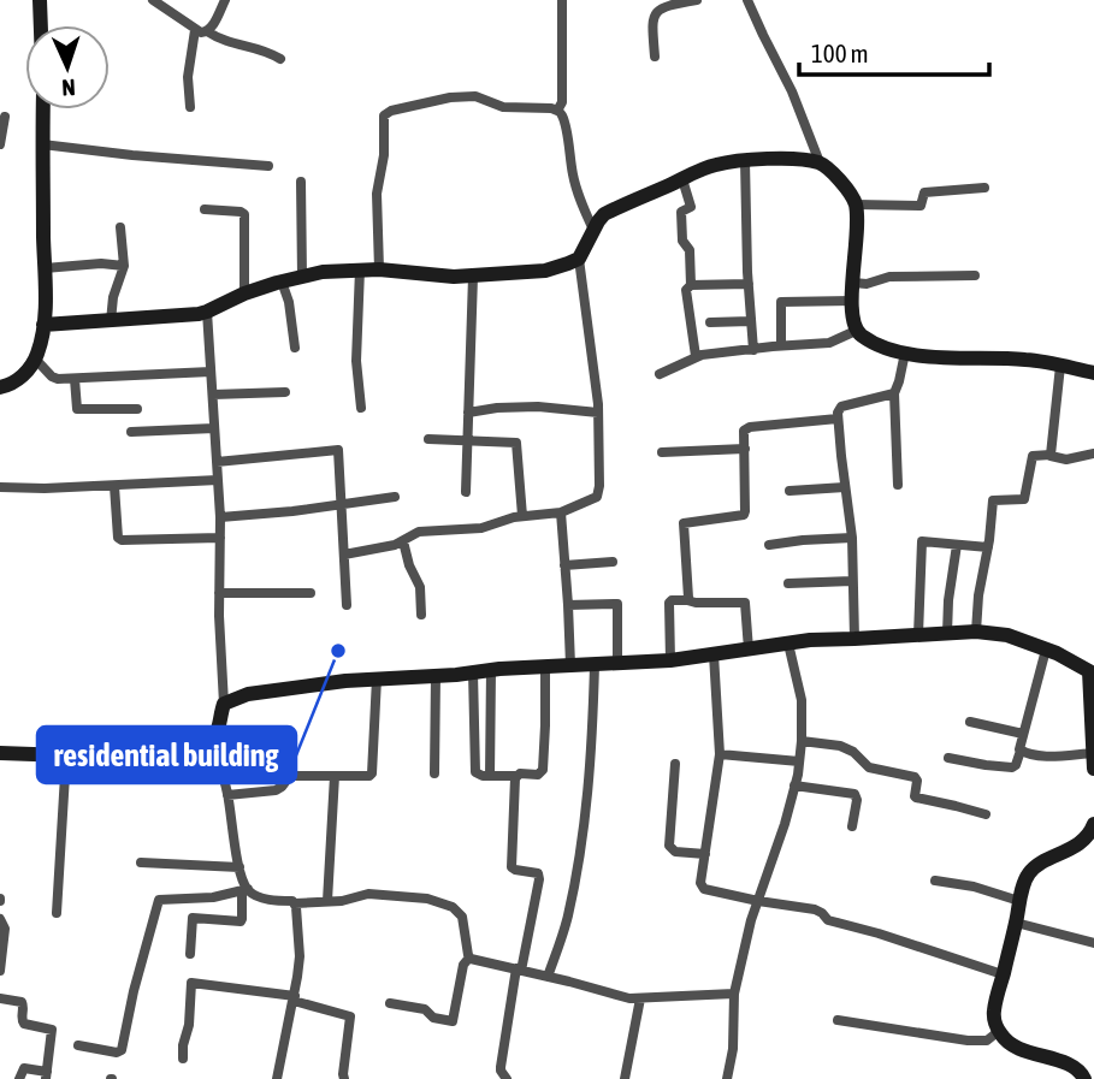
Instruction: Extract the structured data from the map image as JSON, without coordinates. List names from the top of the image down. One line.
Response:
{"places":["residential building"],"scale_bar":"100 m","north":"bottom"}
